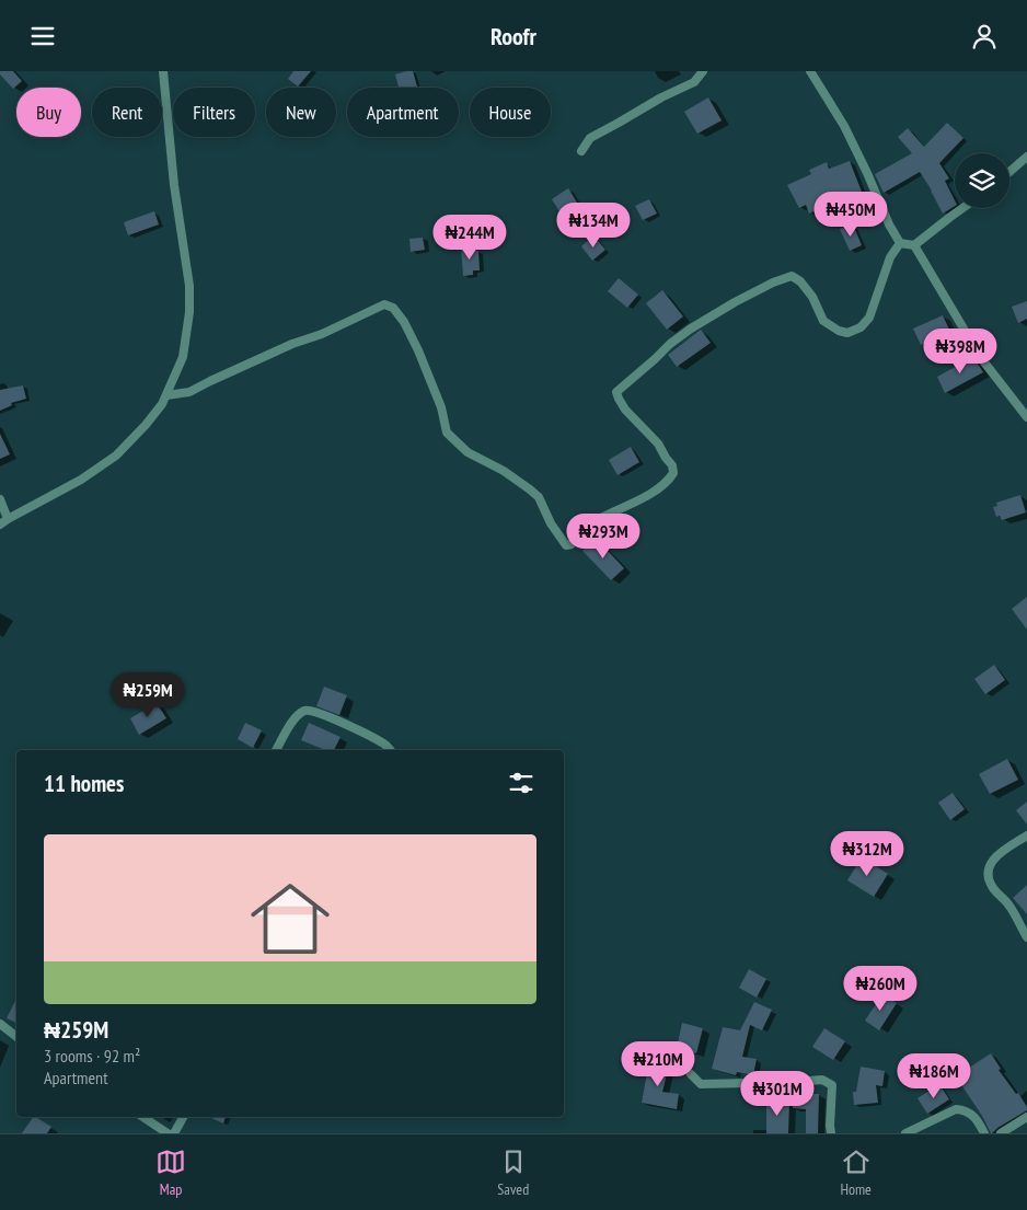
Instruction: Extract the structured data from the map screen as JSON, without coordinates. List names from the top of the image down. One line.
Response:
{"page":{"header":"Roofr","chip":["Buy","Rent","Filters","New","Apartment","House"],"price":["₦450M","₦134M","₦244M","₦398M","₦293M","₦259M","₦312M","₦260M","₦210M","₦186M","₦301M"],"heading":"11 homes","list":[{"name":"₦259M","note":"3 rooms · 92 m² · Apartment"}],"tabs":["Map","Saved","Home"]}}
